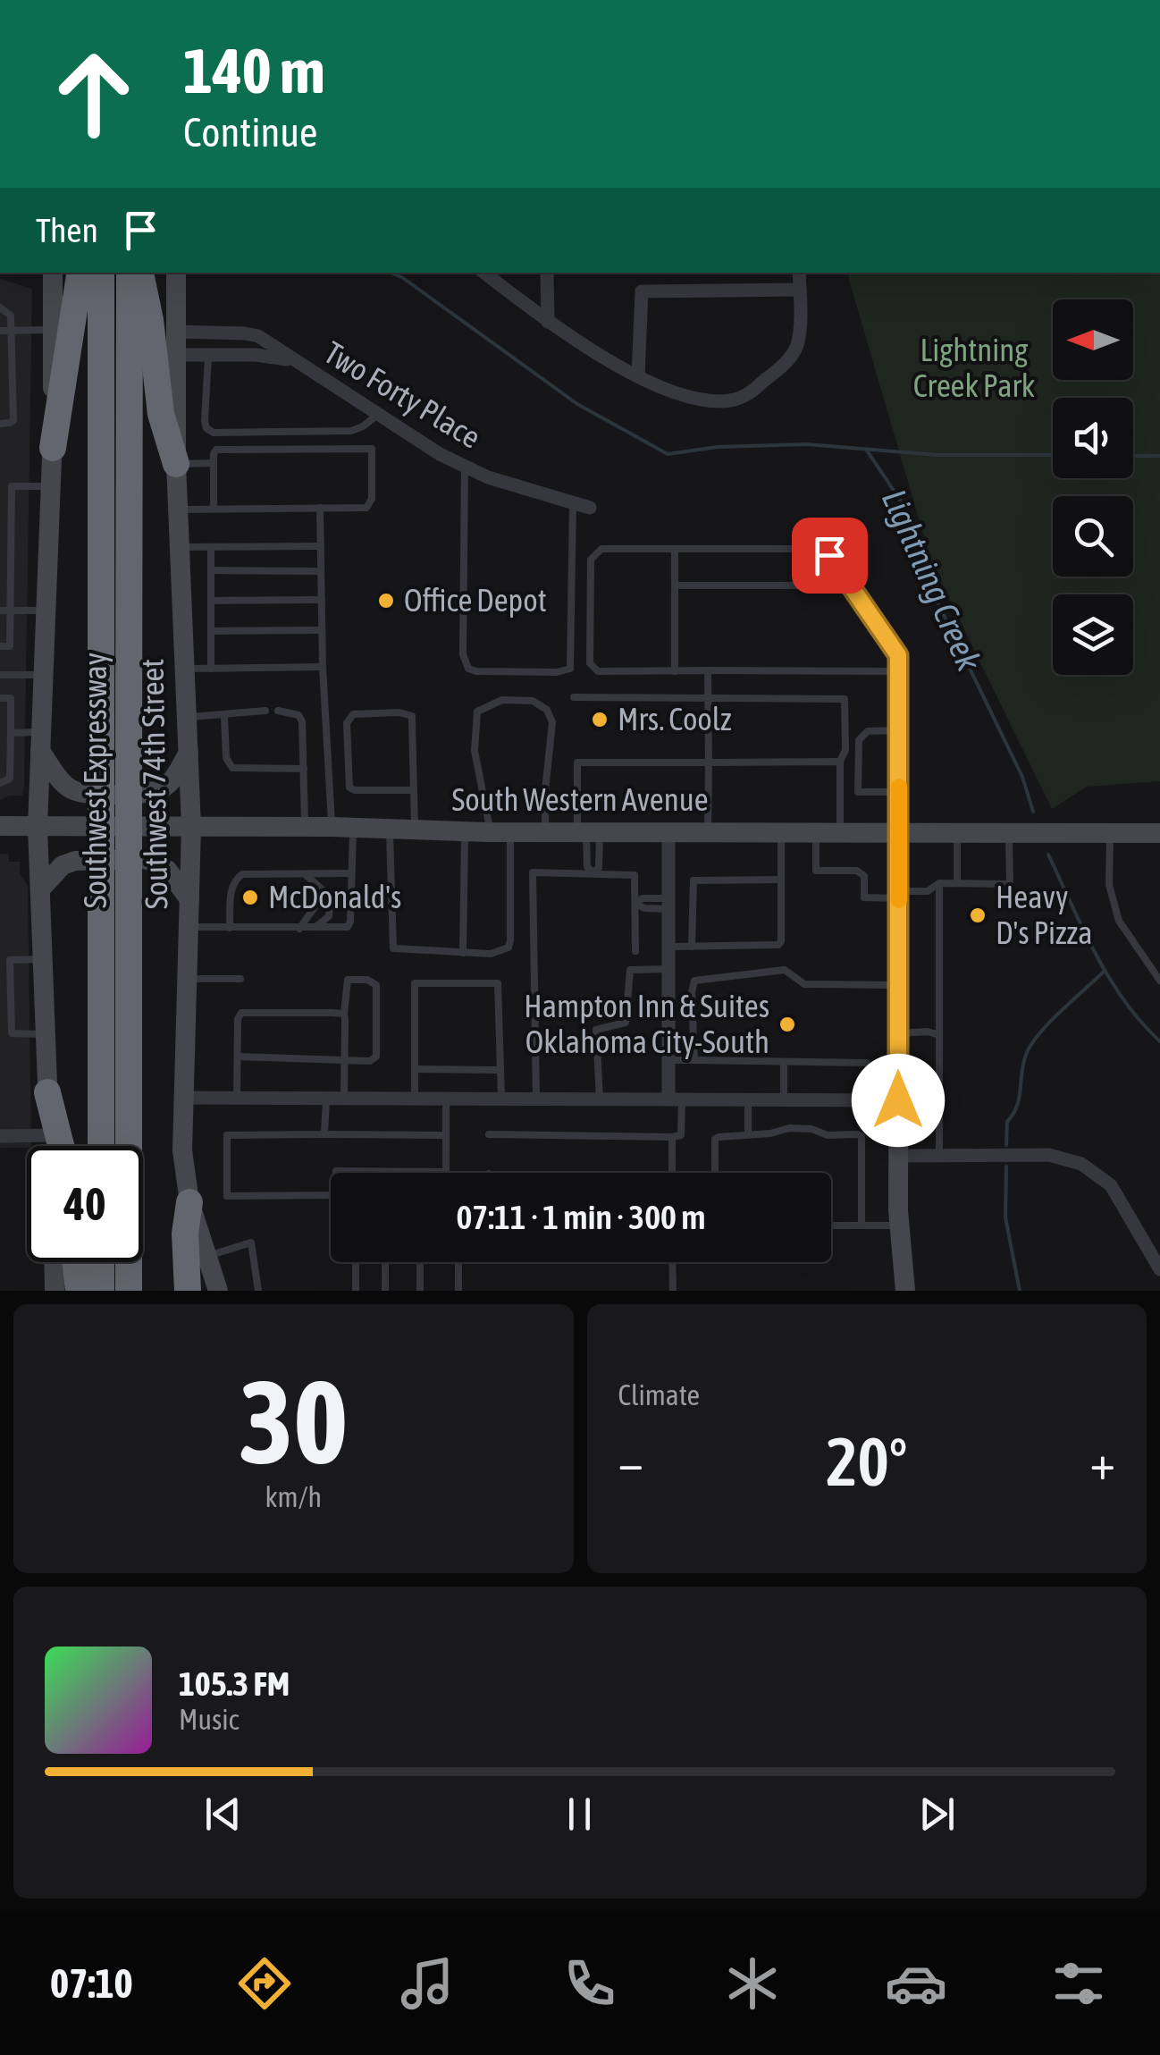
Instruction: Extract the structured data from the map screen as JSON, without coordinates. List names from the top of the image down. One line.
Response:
{"streets":{"highway":["Southwest Expressway"],"main road":["Southwest 74th Street","South Western Avenue"],"street":["Two Forty Place"]},"crossings":[["Two Forty Place","Southwest 74th Street"],["Southwest 74th Street","South Western Avenue"]],"water":["Lightning Creek"],"parks":["Lightning Creek Park"],"places":["Office Depot","Mrs. Coolz","McDonald's","Heavy D's Pizza","Hampton Inn & Suites Oklahoma City-South"],"north":"left","page":{"turn":["140 m","Continue"],"then":"Then","limit":"40","trip":"07:11 · 1 min · 300 m","tile":[["30","km/h"],"Climate"],"heat":["−","20°","+"],"song":["105.3 FM","Music"],"tabs":"07:10"}}
